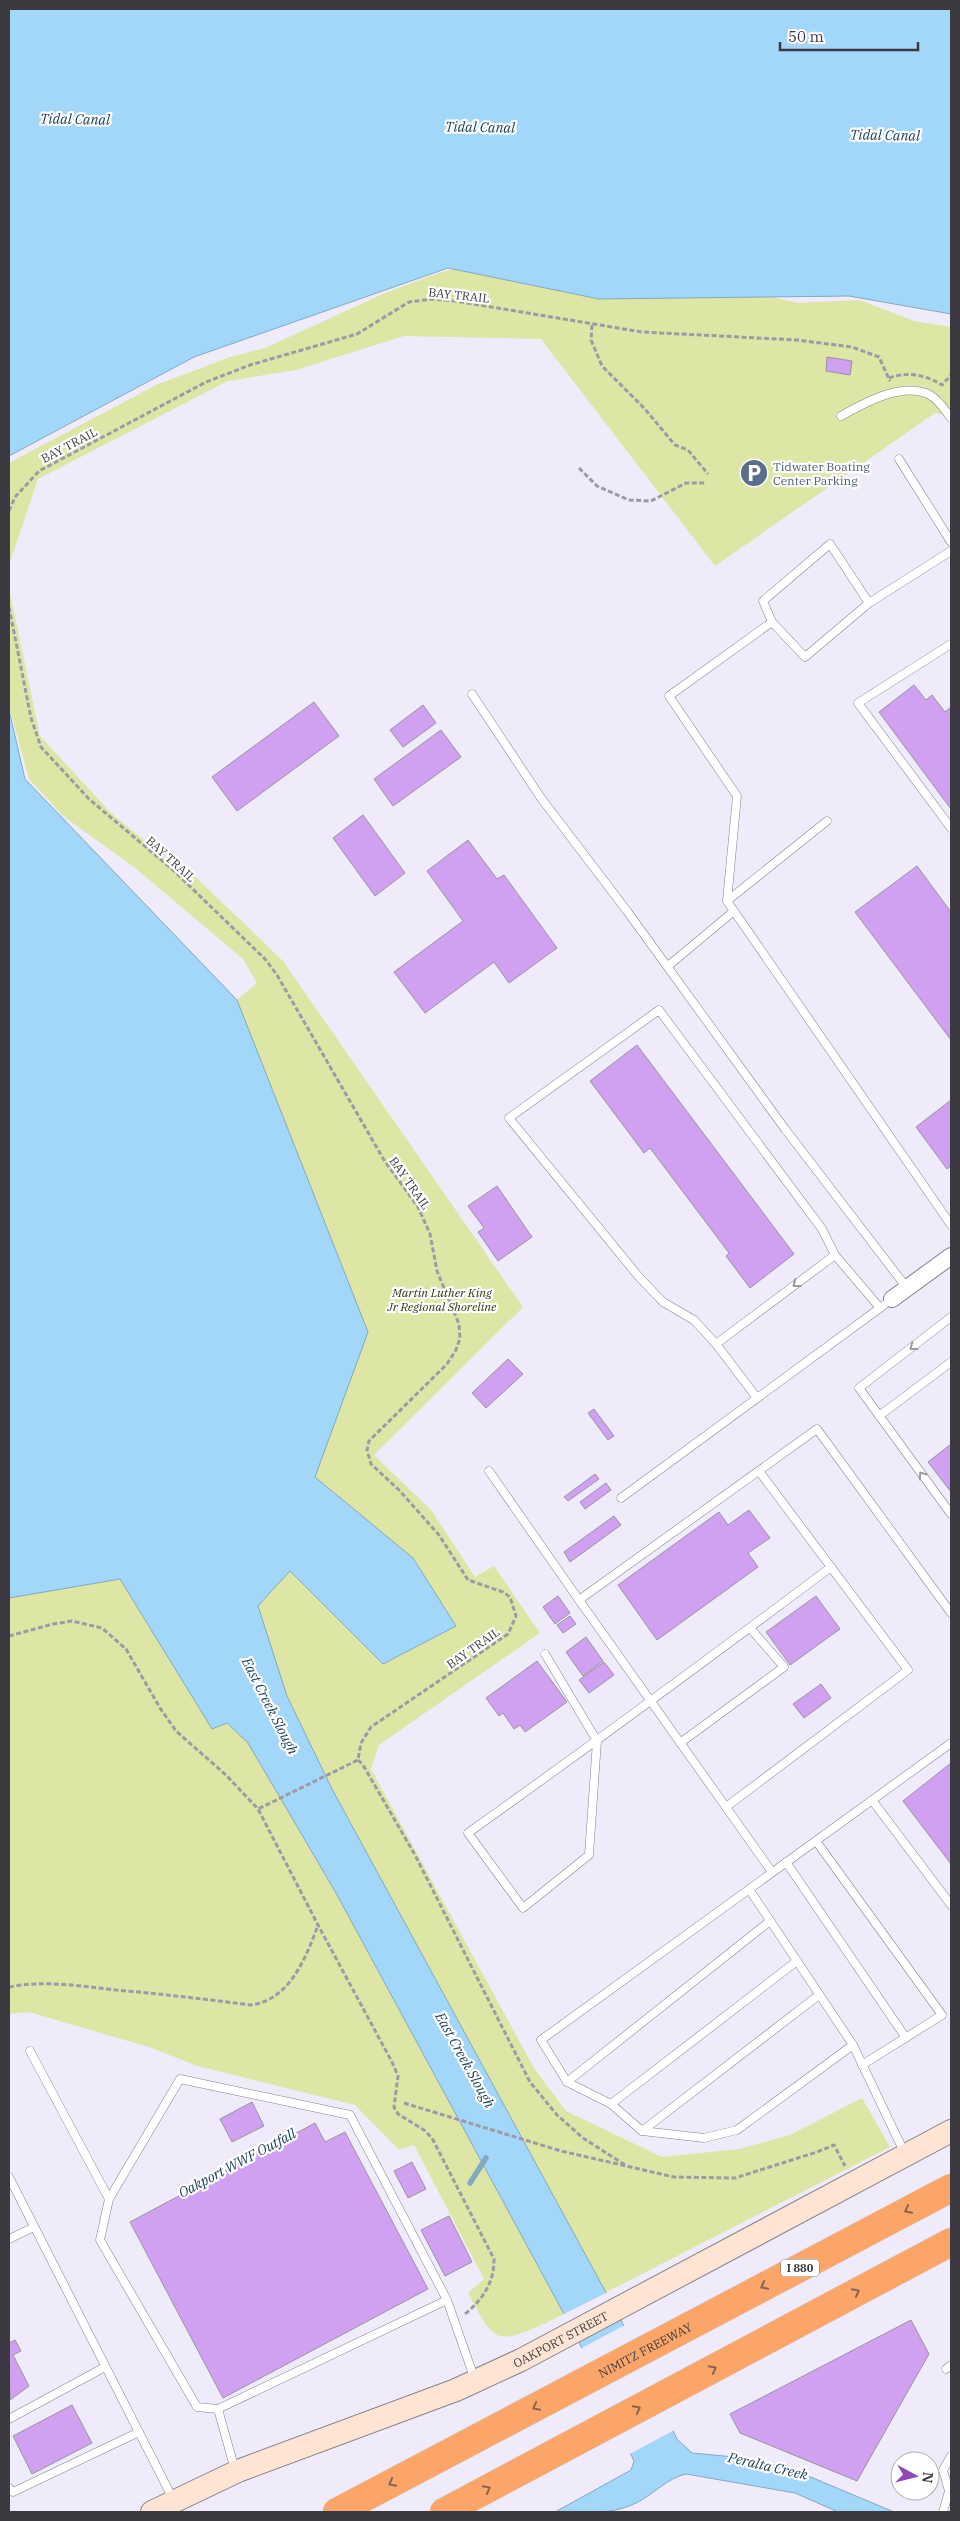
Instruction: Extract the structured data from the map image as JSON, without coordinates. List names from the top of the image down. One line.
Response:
{"streets":{"highway":["I 880","NIMITZ FREEWAY"],"main road":["OAKPORT STREET"],"path":["BAY TRAIL"]},"water":["Tidal Canal","East Creek Slough","Oakport WWF Outfall","Peralta Creek"],"parks":["Martin Luther King Jr Regional Shoreline"],"places":{"parking":["Tidwater Boating Center Parking"]},"scale_bar":"50 m","north":"right"}
